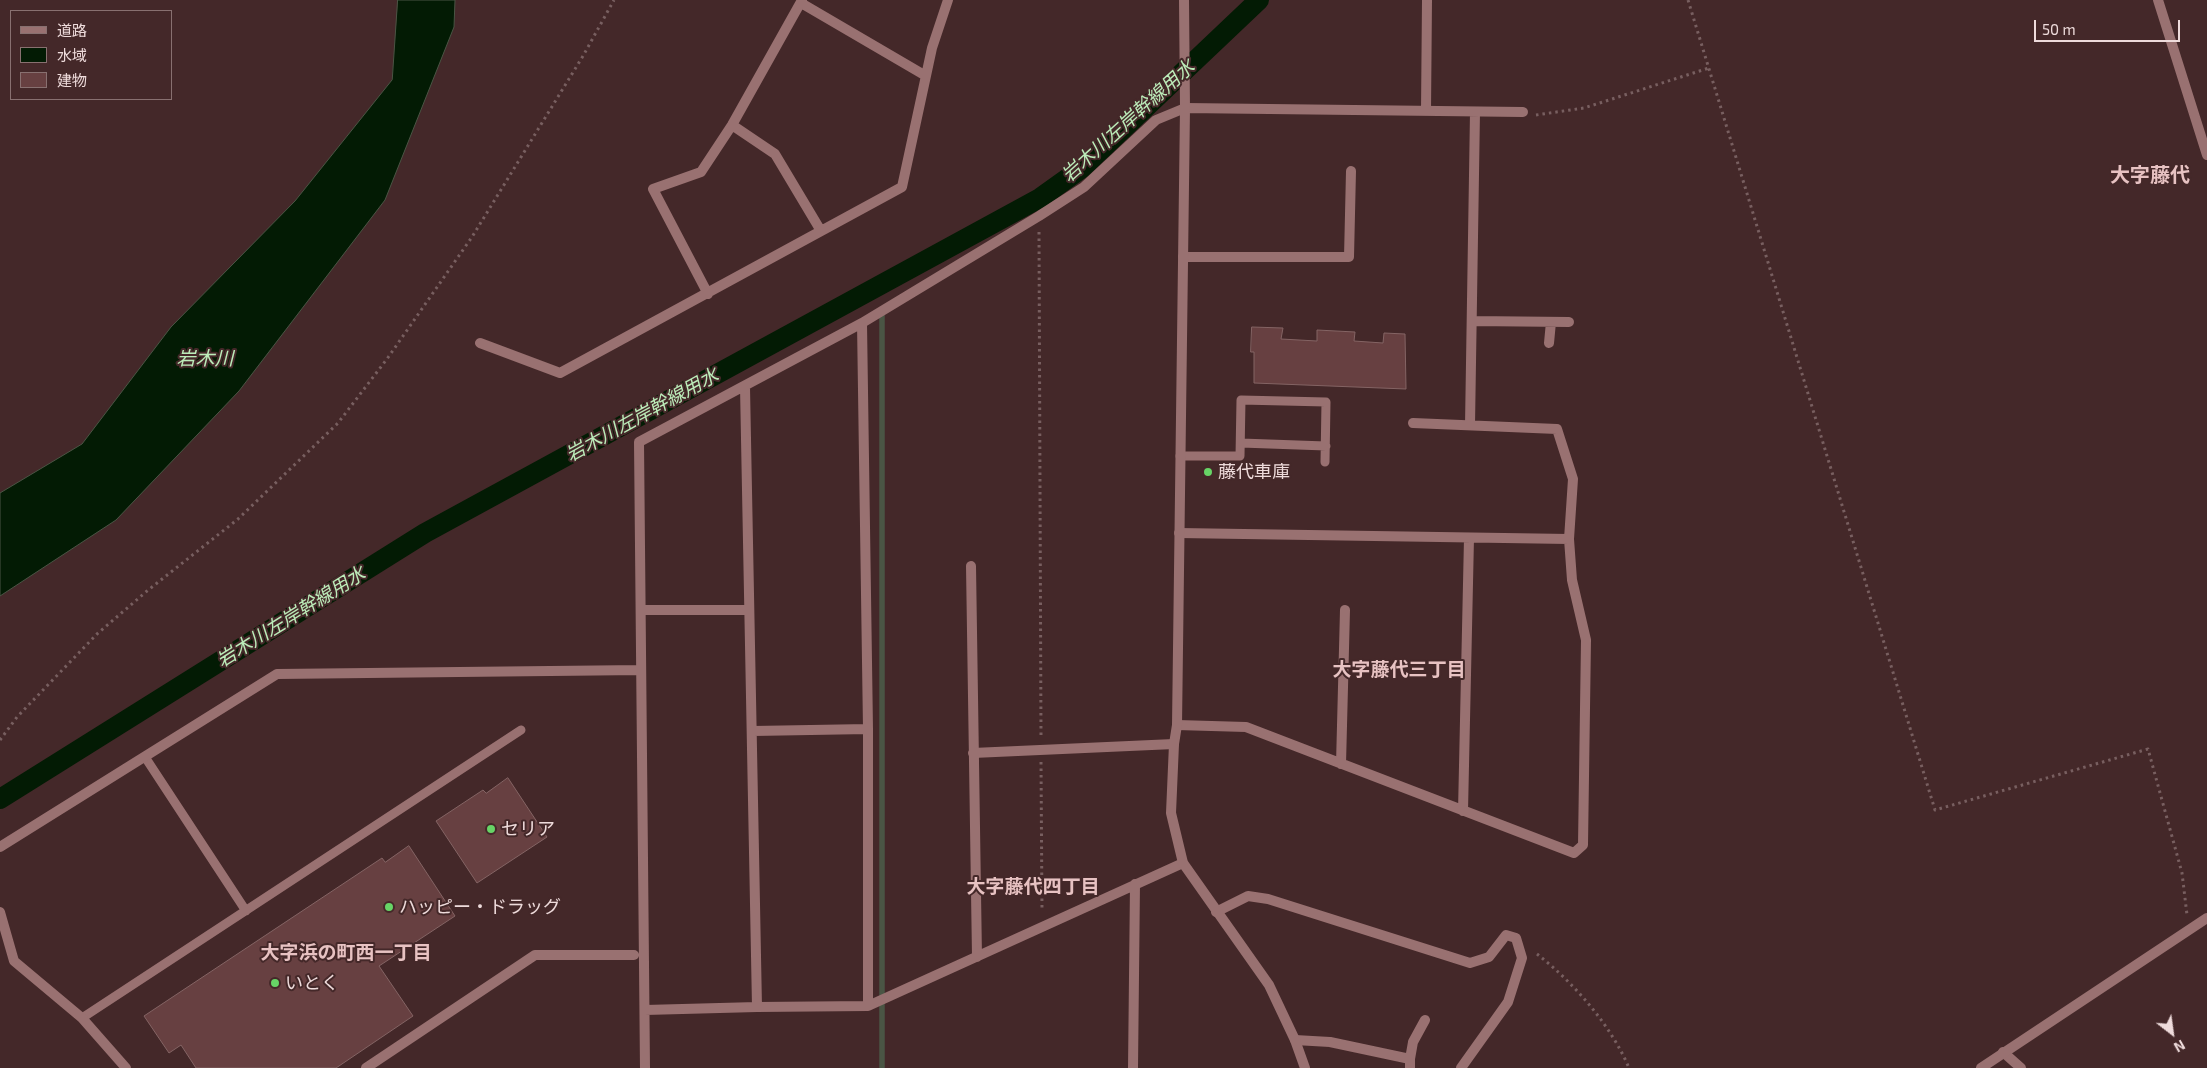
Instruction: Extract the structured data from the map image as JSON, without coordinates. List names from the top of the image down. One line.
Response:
{"districts":["大字藤代","大字藤代三丁目","大字藤代四丁目","大字浜の町西一丁目"],"water":["岩木川左岸幹線用水","岩木川"],"places":["藤代車庫","セリア","ハッピー・ドラッグ","いとく"],"legend":["道路","水域","建物"],"scale_bar":"50 m","north":"bottom right"}
